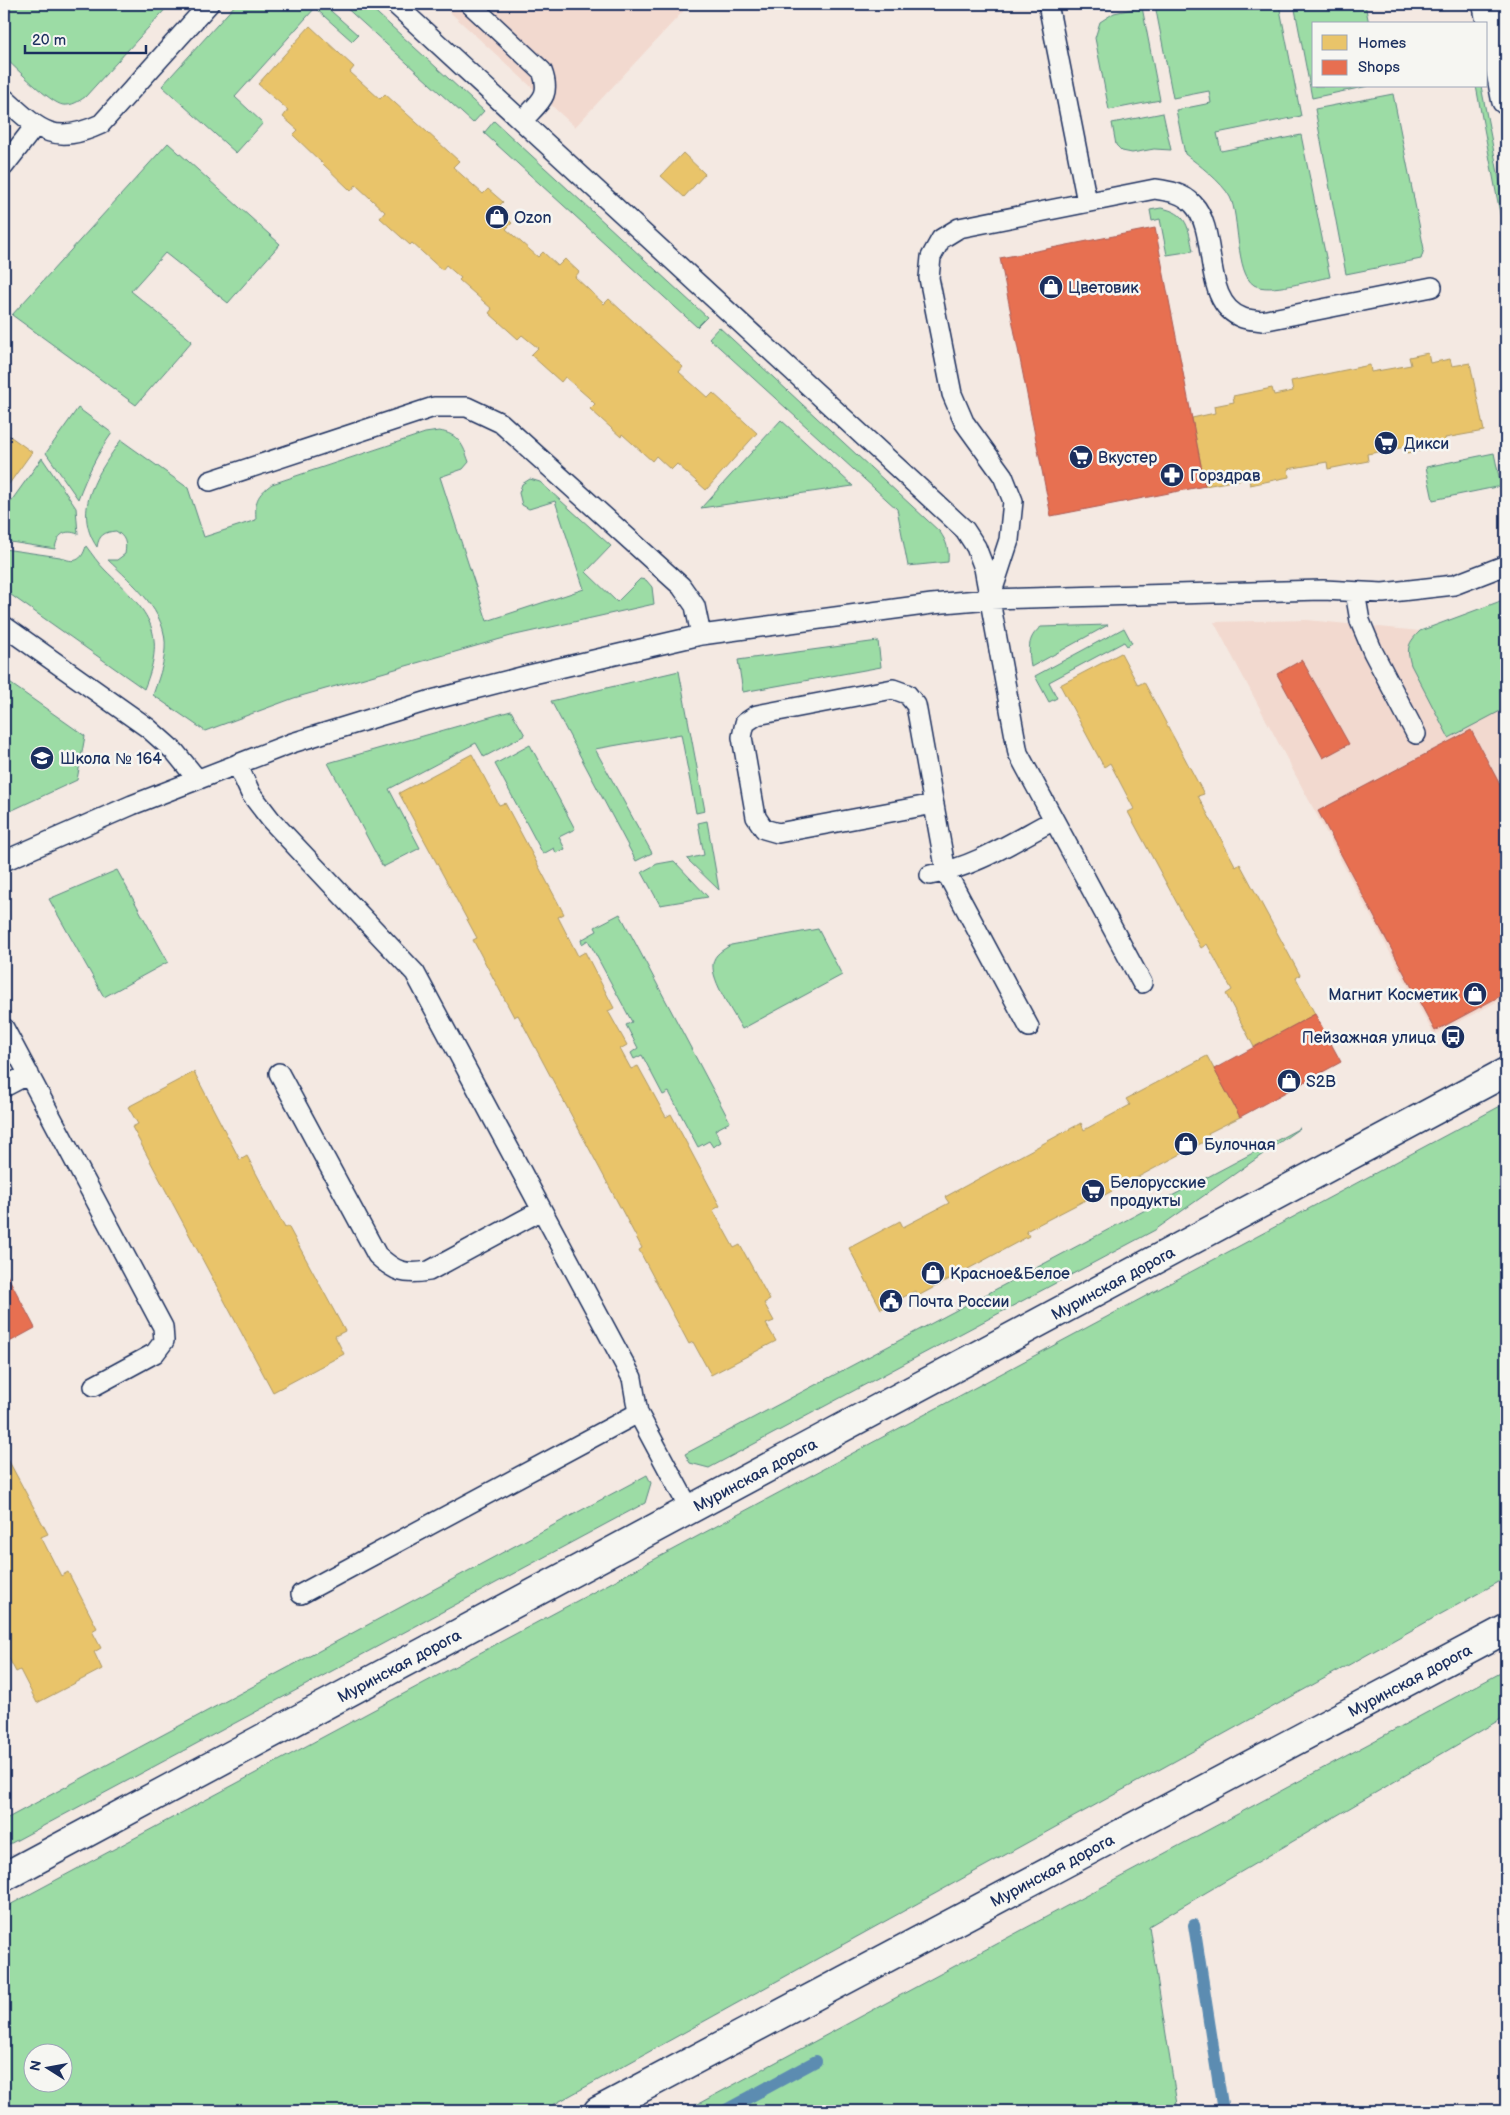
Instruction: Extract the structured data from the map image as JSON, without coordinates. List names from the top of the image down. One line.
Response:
{"streets":{"street":["Муринская дорога"]},"places":{"shop":["Ozon","Цветовик","Магнит Косметик","S2B","Булочная","Красное&Белое"],"supermarket":["Дикси","Вкустер","Белорусские продукты"],"pharmacy":["Горздрав"],"school or university":["Школа № 164"],"bus stop":["Пейзажная улица"],"public building":["Почта России"]},"legend":["Homes","Shops"],"scale_bar":"20 m","north":"left"}
